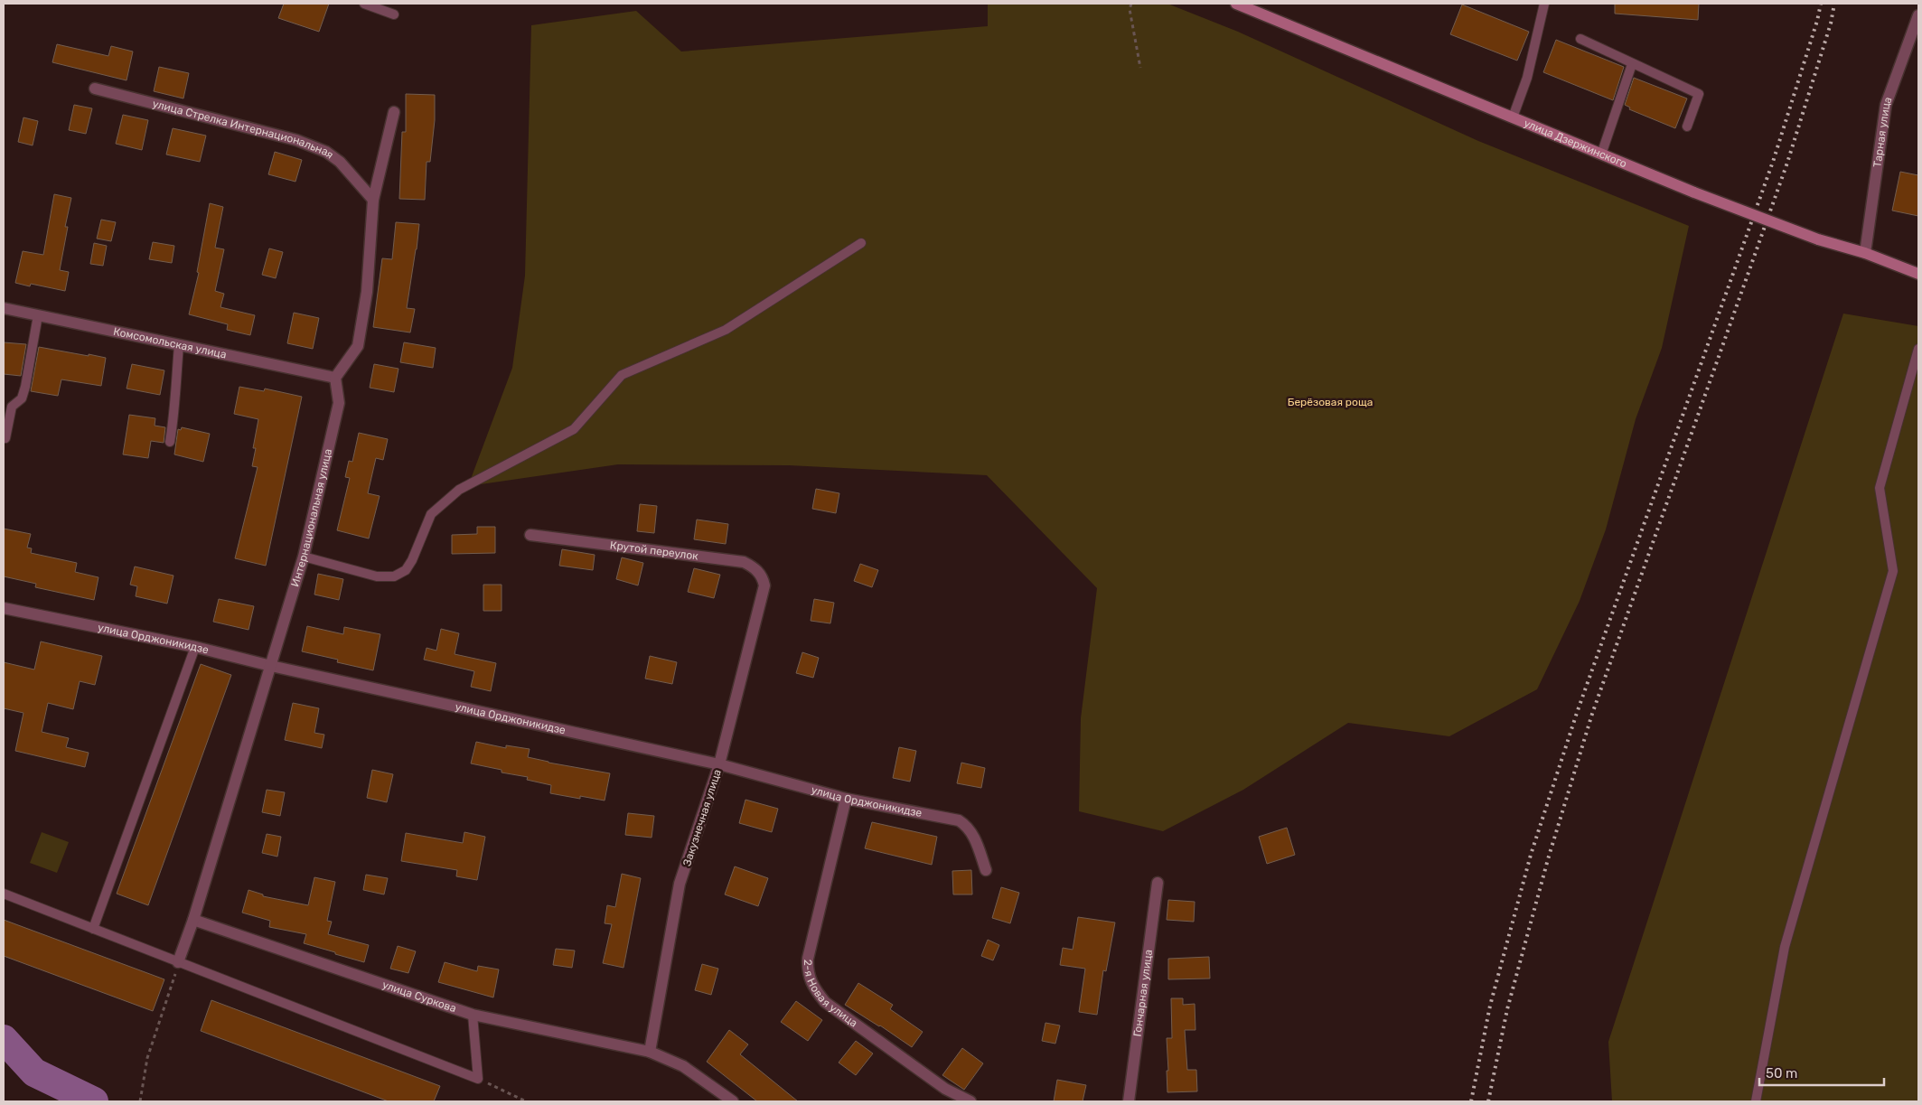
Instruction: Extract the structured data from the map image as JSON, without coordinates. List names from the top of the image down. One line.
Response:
{"streets":{"main road":["улица Дзержинского"],"street":["улица Стрелка Интернациональная","Тарная улица","Комсомольская улица","Интернациональная улица","Крутой переулок","улица Орджоникидзе","Закузнечная улица","2-я Новая улица","Гончарная улица","улица Суркова"]},"crossings":[["Тарная улица","улица Дзержинского"],["Комсомольская улица","Интернациональная улица"],["Интернациональная улица","улица Орджоникидзе"],["Интернациональная улица","улица Суркова"],["Крутой переулок","Закузнечная улица"],["улица Орджоникидзе","Закузнечная улица"],["улица Орджоникидзе","2-я Новая улица"],["Закузнечная улица","улица Суркова"]],"parks":["Берёзовая роща"],"scale_bar":"50 m"}
